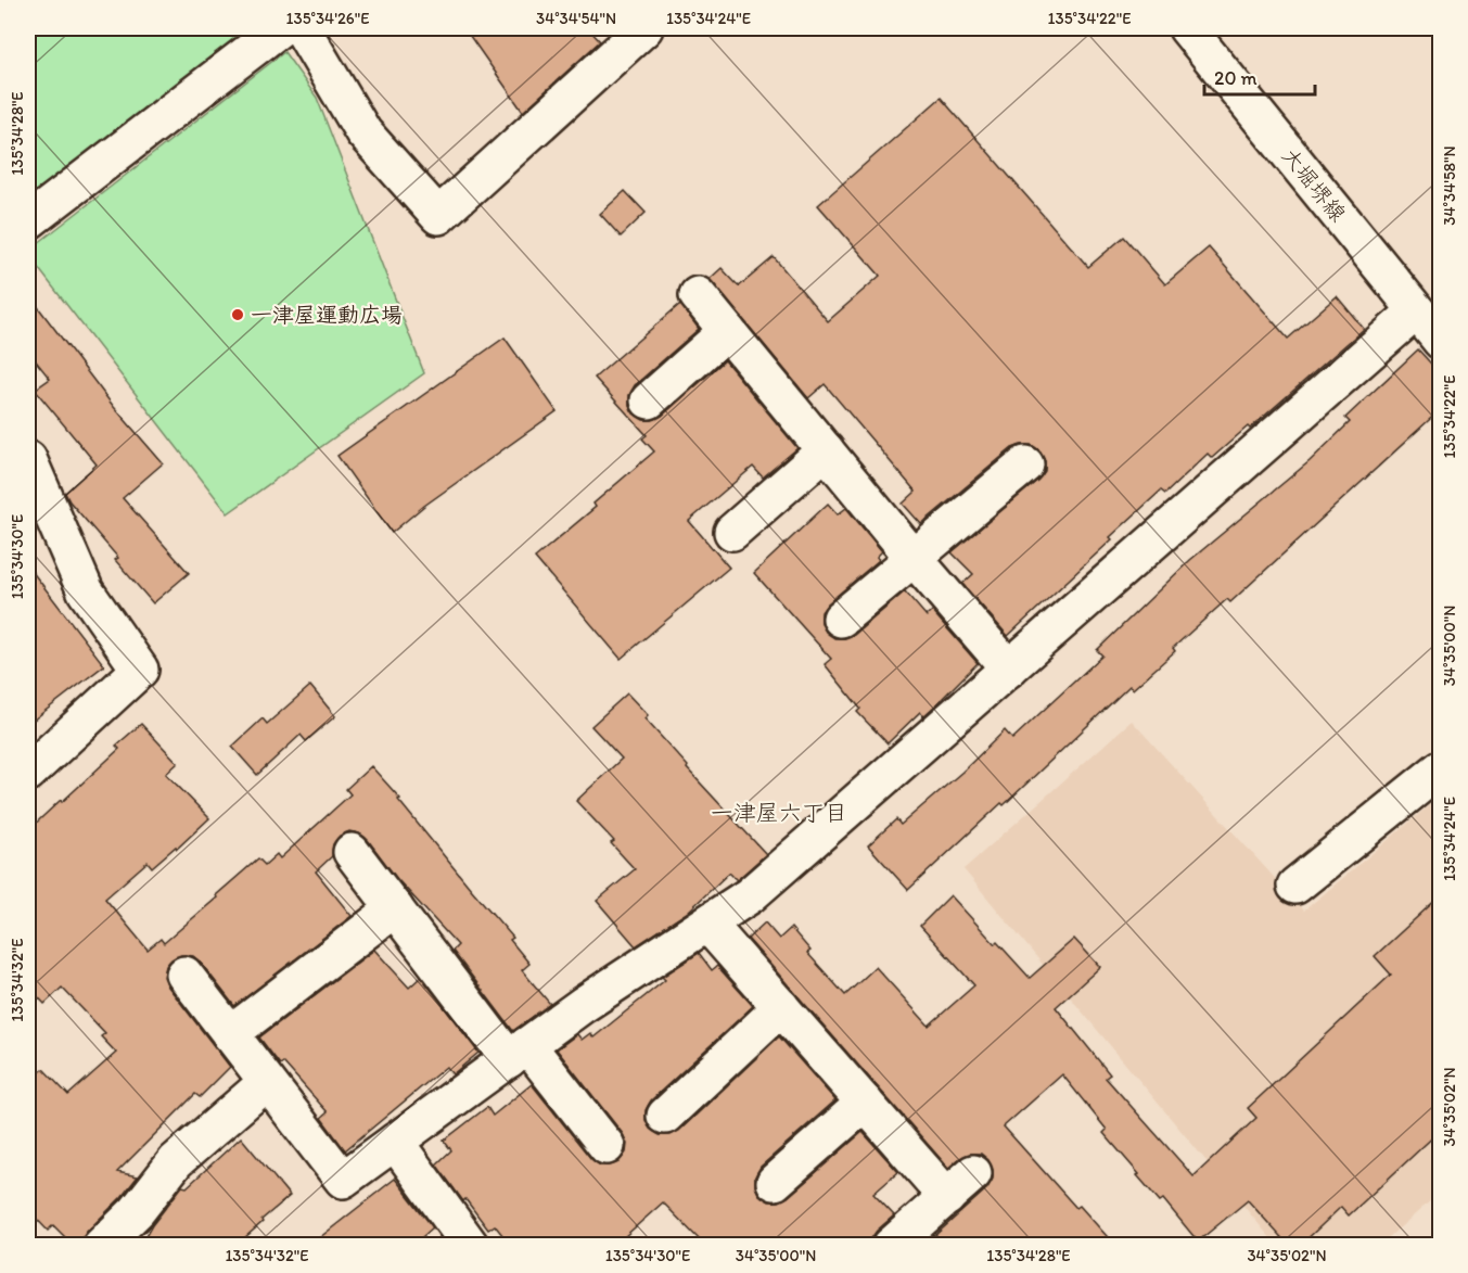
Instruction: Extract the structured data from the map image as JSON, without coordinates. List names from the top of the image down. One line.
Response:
{"streets":{"street":["大堀堺線"]},"districts":["一津屋六丁目"],"places":["一津屋運動広場"],"scale_bar":"20 m","coordinates":["135°34'26\"E","34°34'54\"N","135°34'24\"E","135°34'22\"E","135°34'28\"E","34°34'58\"N","135°34'30\"E","34°35'00\"N","135°34'32\"E","34°35'02\"N"]}
